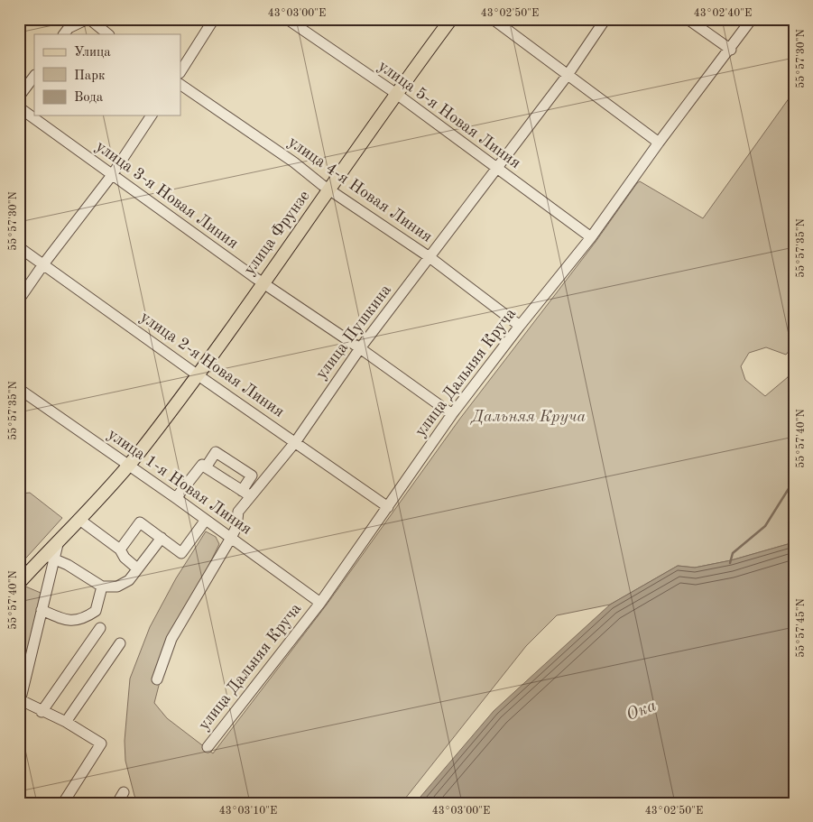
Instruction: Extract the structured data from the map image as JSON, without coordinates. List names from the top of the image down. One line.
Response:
{"streets":{"main road":["улица Фрунзе"],"street":["улица 5-я Новая Линия","улица 4-я Новая Линия","улица 3-я Новая Линия","улица Пушкина","улица 2-я Новая Линия","улица Дальняя Круча","улица 1-я Новая Линия"]},"crossings":[["улица 5-я Новая Линия","улица Фрунзе"],["улица 5-я Новая Линия","улица Пушкина"],["улица 5-я Новая Линия","улица Дальняя Круча"],["улица 4-я Новая Линия","улица Фрунзе"],["улица 4-я Новая Линия","улица Пушкина"],["улица 4-я Новая Линия","улица Дальняя Круча"],["улица 3-я Новая Линия","улица Фрунзе"],["улица 3-я Новая Линия","улица Пушкина"],["улица 3-я Новая Линия","улица Дальняя Круча"],["улица Фрунзе","улица 2-я Новая Линия"],["улица Фрунзе","улица 1-я Новая Линия"],["улица Пушкина","улица 2-я Новая Линия"],["улица Пушкина","улица 1-я Новая Линия"],["улица 2-я Новая Линия","улица Дальняя Круча"],["улица Дальняя Круча","улица 1-я Новая Линия"]],"water":["Ока"],"parks":["Дальняя Круча"],"legend":["Улица","Парк","Вода"],"coordinates":["43°03'00\"E","43°02'50\"E","43°02'40\"E","55°57'30\"N","55°57'35\"N","55°57'40\"N","55°57'45\"N","43°03'10\"E"]}
